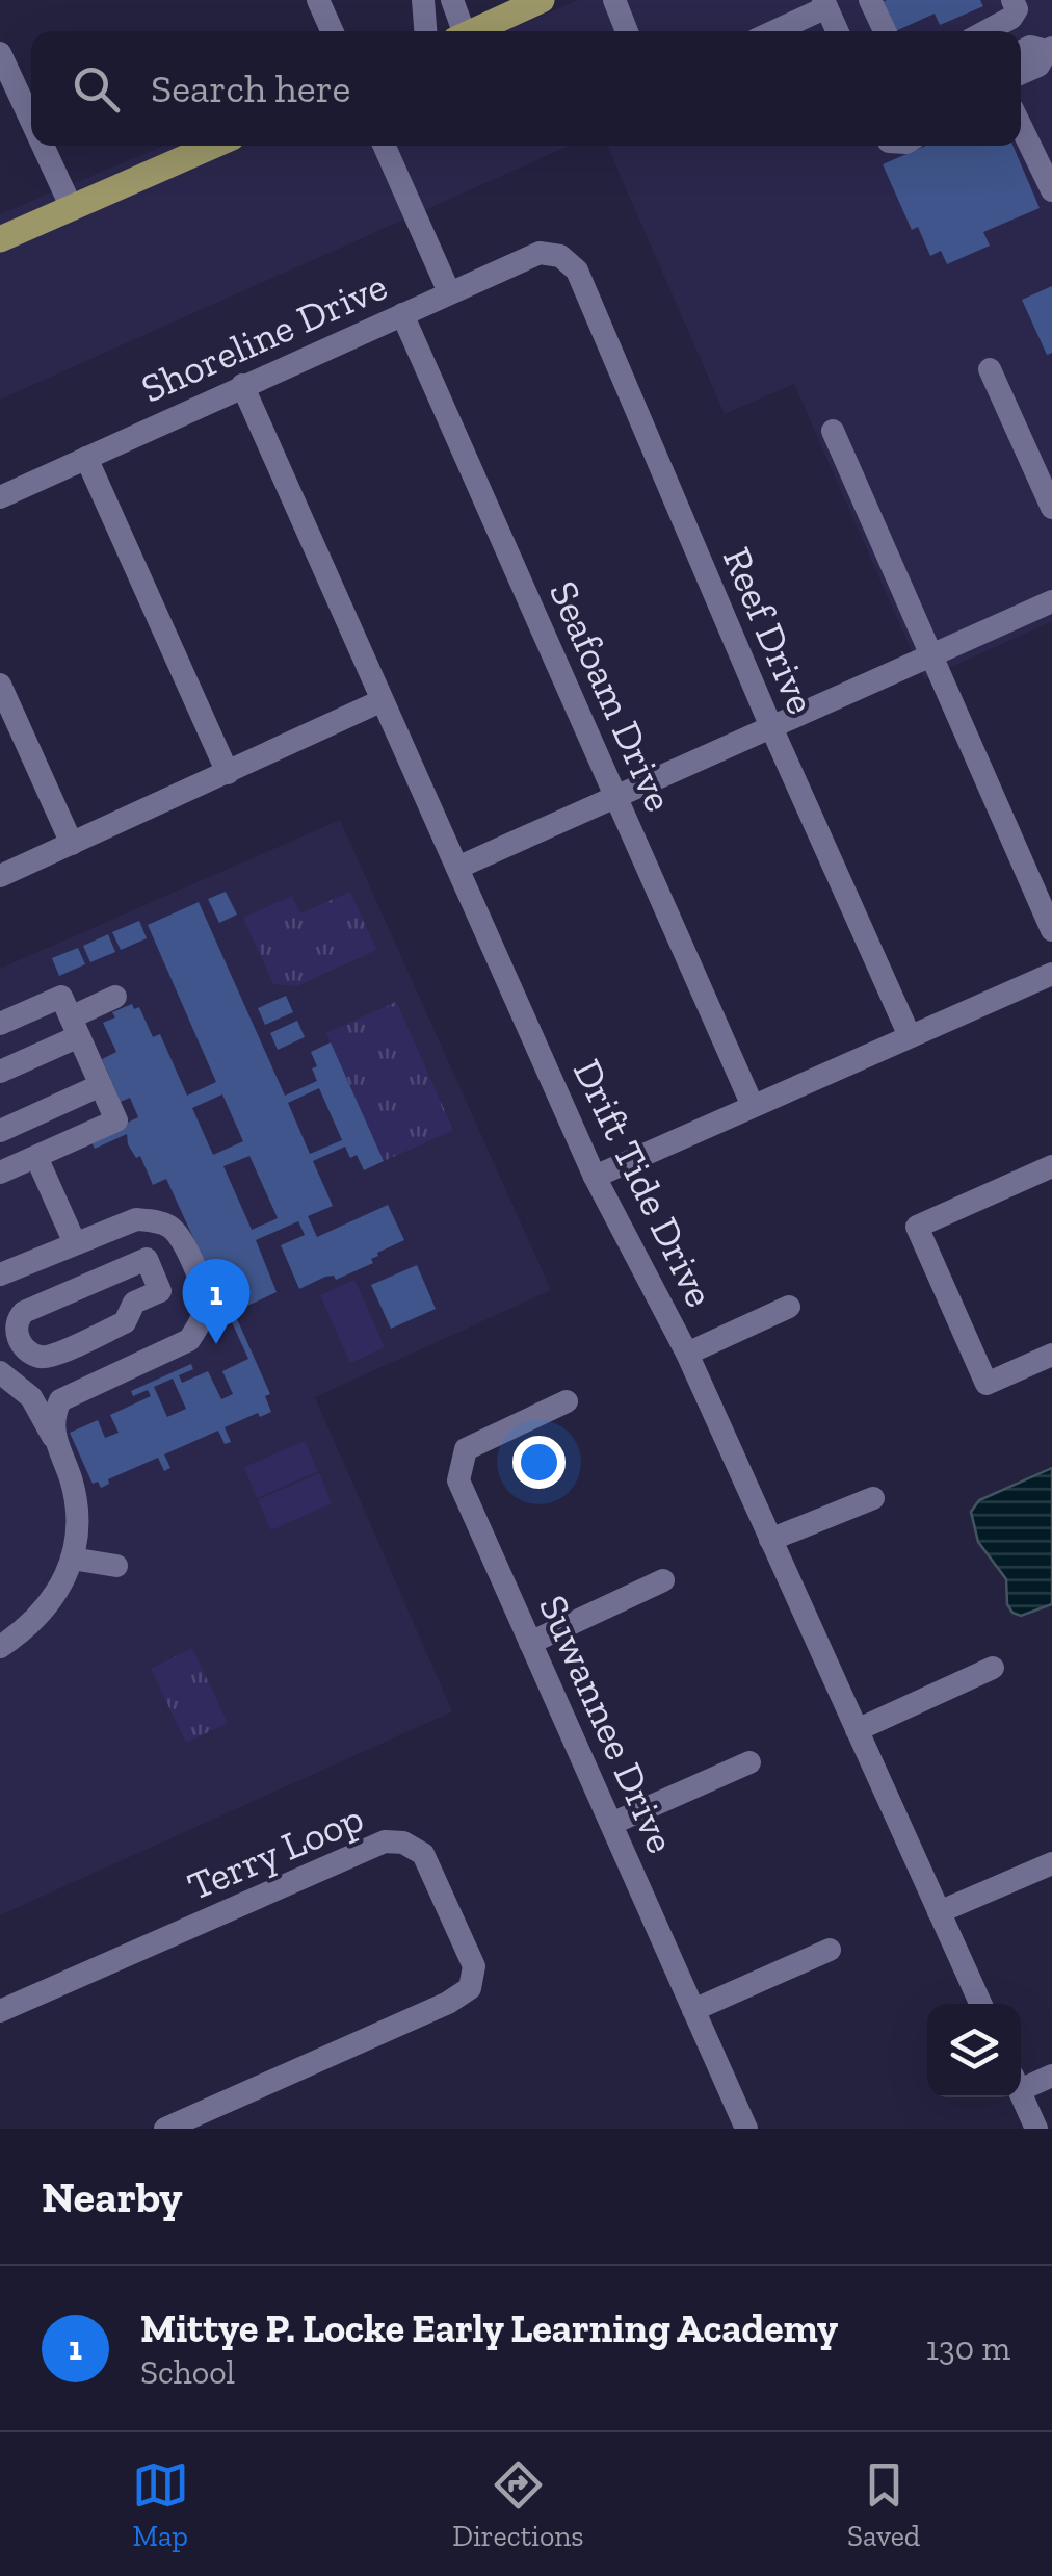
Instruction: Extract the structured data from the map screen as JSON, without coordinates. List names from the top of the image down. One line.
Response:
{"streets":{"street":["Shoreline Drive","Reef Drive","Seafoam Drive","Drift Tide Drive","Suwannee Drive","Terry Loop"]},"crossings":[["Shoreline Drive","Reef Drive"],["Shoreline Drive","Seafoam Drive"],["Shoreline Drive","Drift Tide Drive"]],"page":{"search":"Search here","pins":"1","heading":"Nearby","list":[{"mark":"1","name":"Mittye P. Locke Early Learning Academy","note":"School","value":"130 m"}],"nav":["Map","Directions","Saved"]}}
